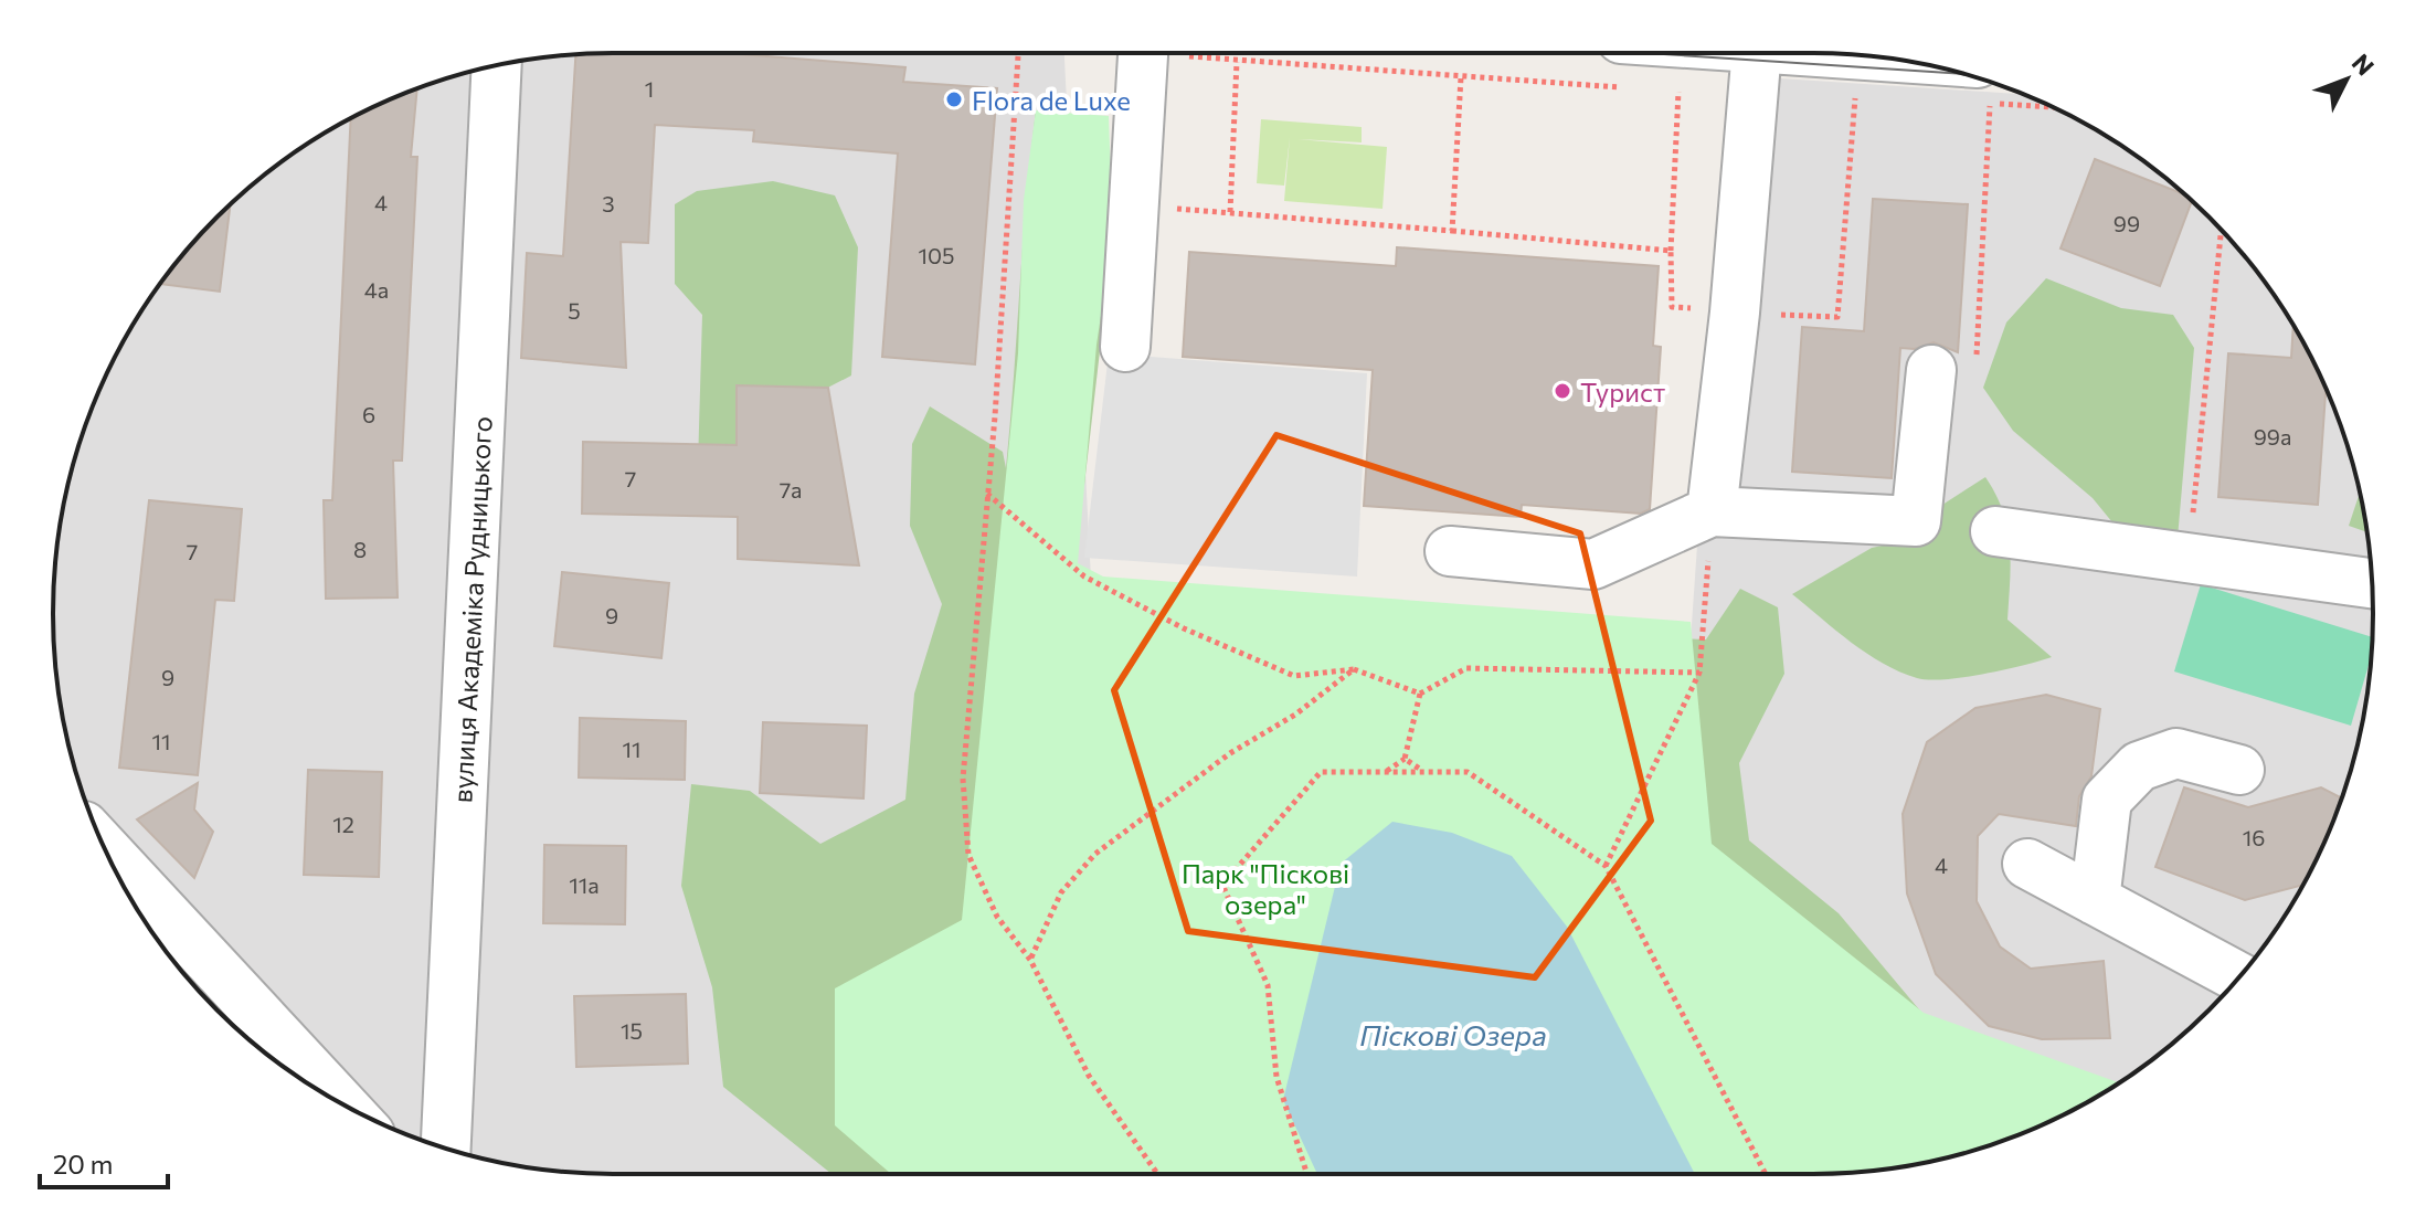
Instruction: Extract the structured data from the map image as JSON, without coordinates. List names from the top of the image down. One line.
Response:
{"streets":{"street":["вулиця Академіка Рудницького"]},"water":["Піскові Озера"],"parks":["Парк \"Піскові озера\""],"places":["Flora de Luxe","Турист"],"house_numbers":["1","4","3","99","105","4а","5","6","99а","7","7а","8","7","9","9","11","11","12","16","4","11а","15"],"scale_bar":"20 m","north":"top right"}
